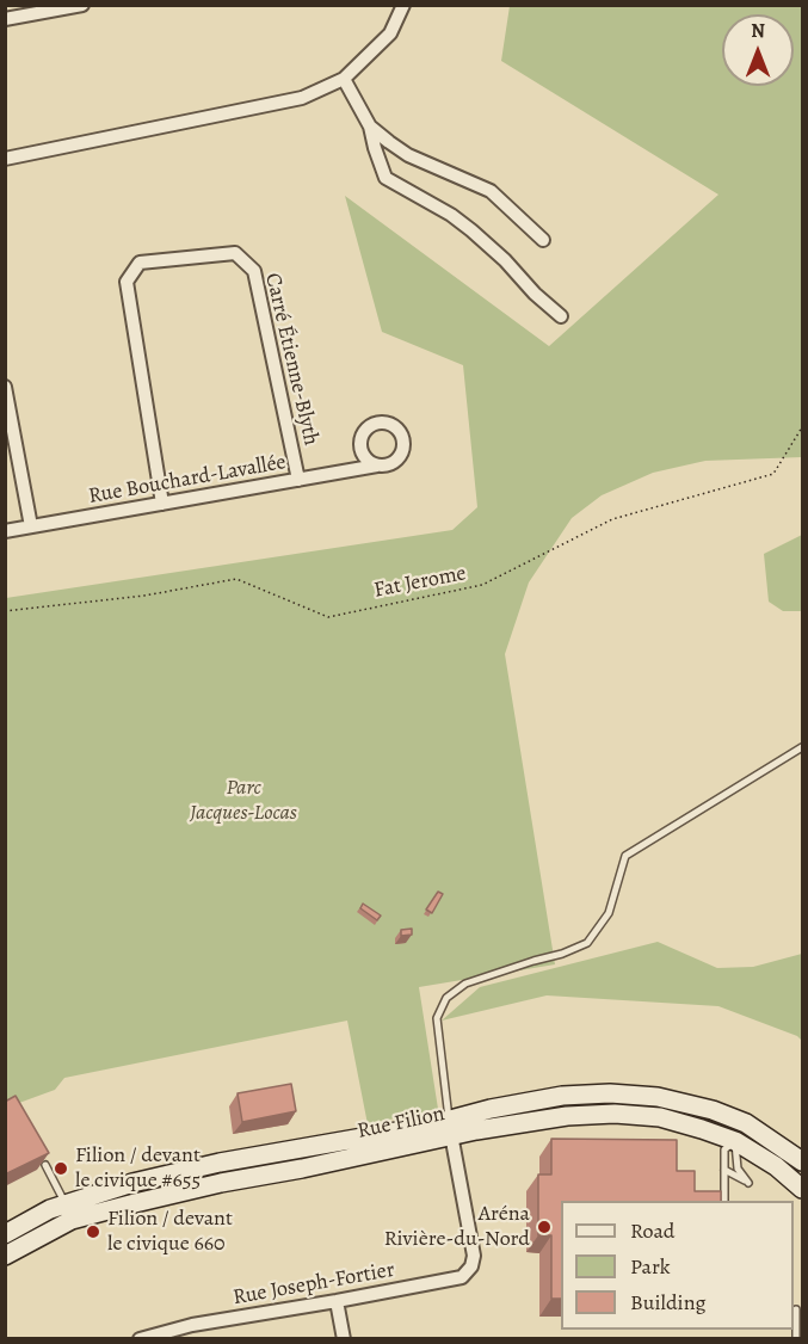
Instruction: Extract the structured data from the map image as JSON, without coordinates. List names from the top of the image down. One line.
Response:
{"streets":{"street":["Carré Étienne-Blyth","Rue Bouchard-Lavallée","Rue Filion","Rue Joseph-Fortier"],"path":["Fat Jerome"]},"crossings":[["Carré Étienne-Blyth","Rue Bouchard-Lavallée"],["Rue Filion","Rue Joseph-Fortier"]],"parks":["Parc Jacques-Locas"],"places":["Filion / devant le civique #655","Aréna Rivière-du-Nord","Filion / devant le civique 660"],"legend":["Road","Park","Building"],"north":"top"}
